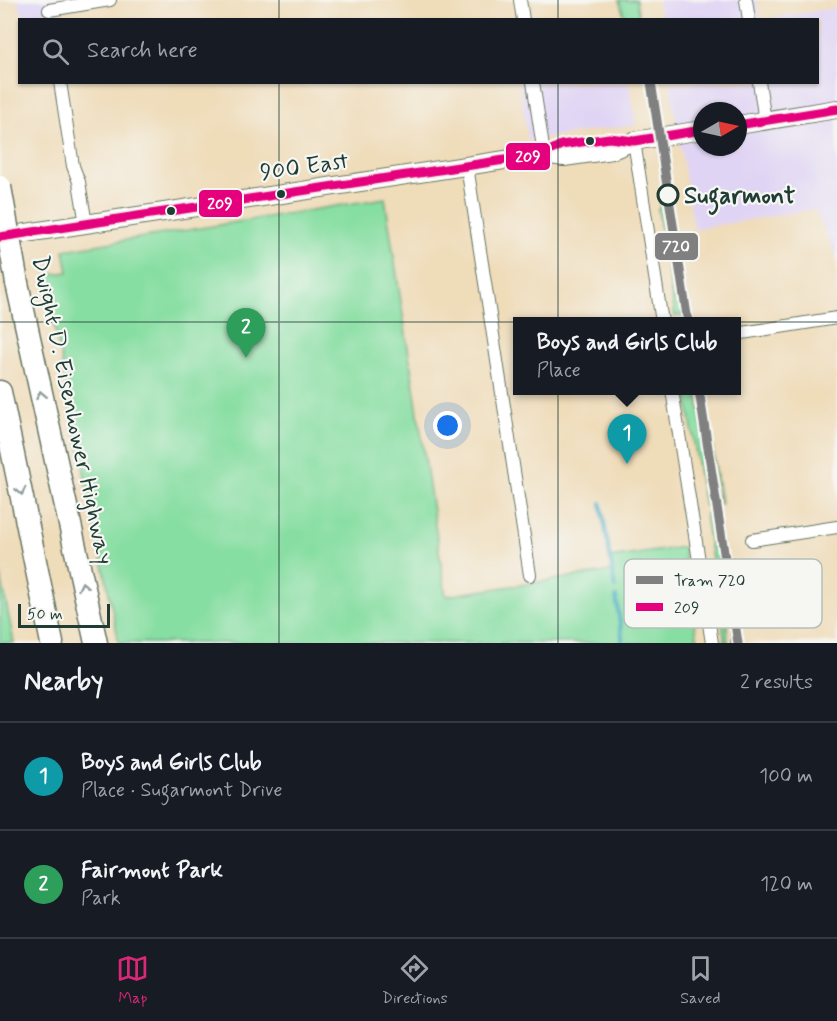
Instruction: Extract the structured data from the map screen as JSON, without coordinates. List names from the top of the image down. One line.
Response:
{"streets":{"highway":["Dwight D. Eisenhower Highway"],"street":["900 East"]},"places":["Sugarmont"],"lines":["tram line 720","transit line 209"],"legend":["Tram 720","209"],"scale_bar":"50 m","north":"right","page":{"search":"Search here","pins":["2","1"],"popup":["Boys and Girls Club","Place"],"scale":"50 m","heading":["Nearby","2 results"],"list":[{"mark":"1","name":"Boys and Girls Club","note":"Place · Sugarmont Drive","value":"100 m"},{"mark":"2","name":"Fairmont Park","note":"Park","value":"120 m"}],"nav":["Map","Directions","Saved"]}}
